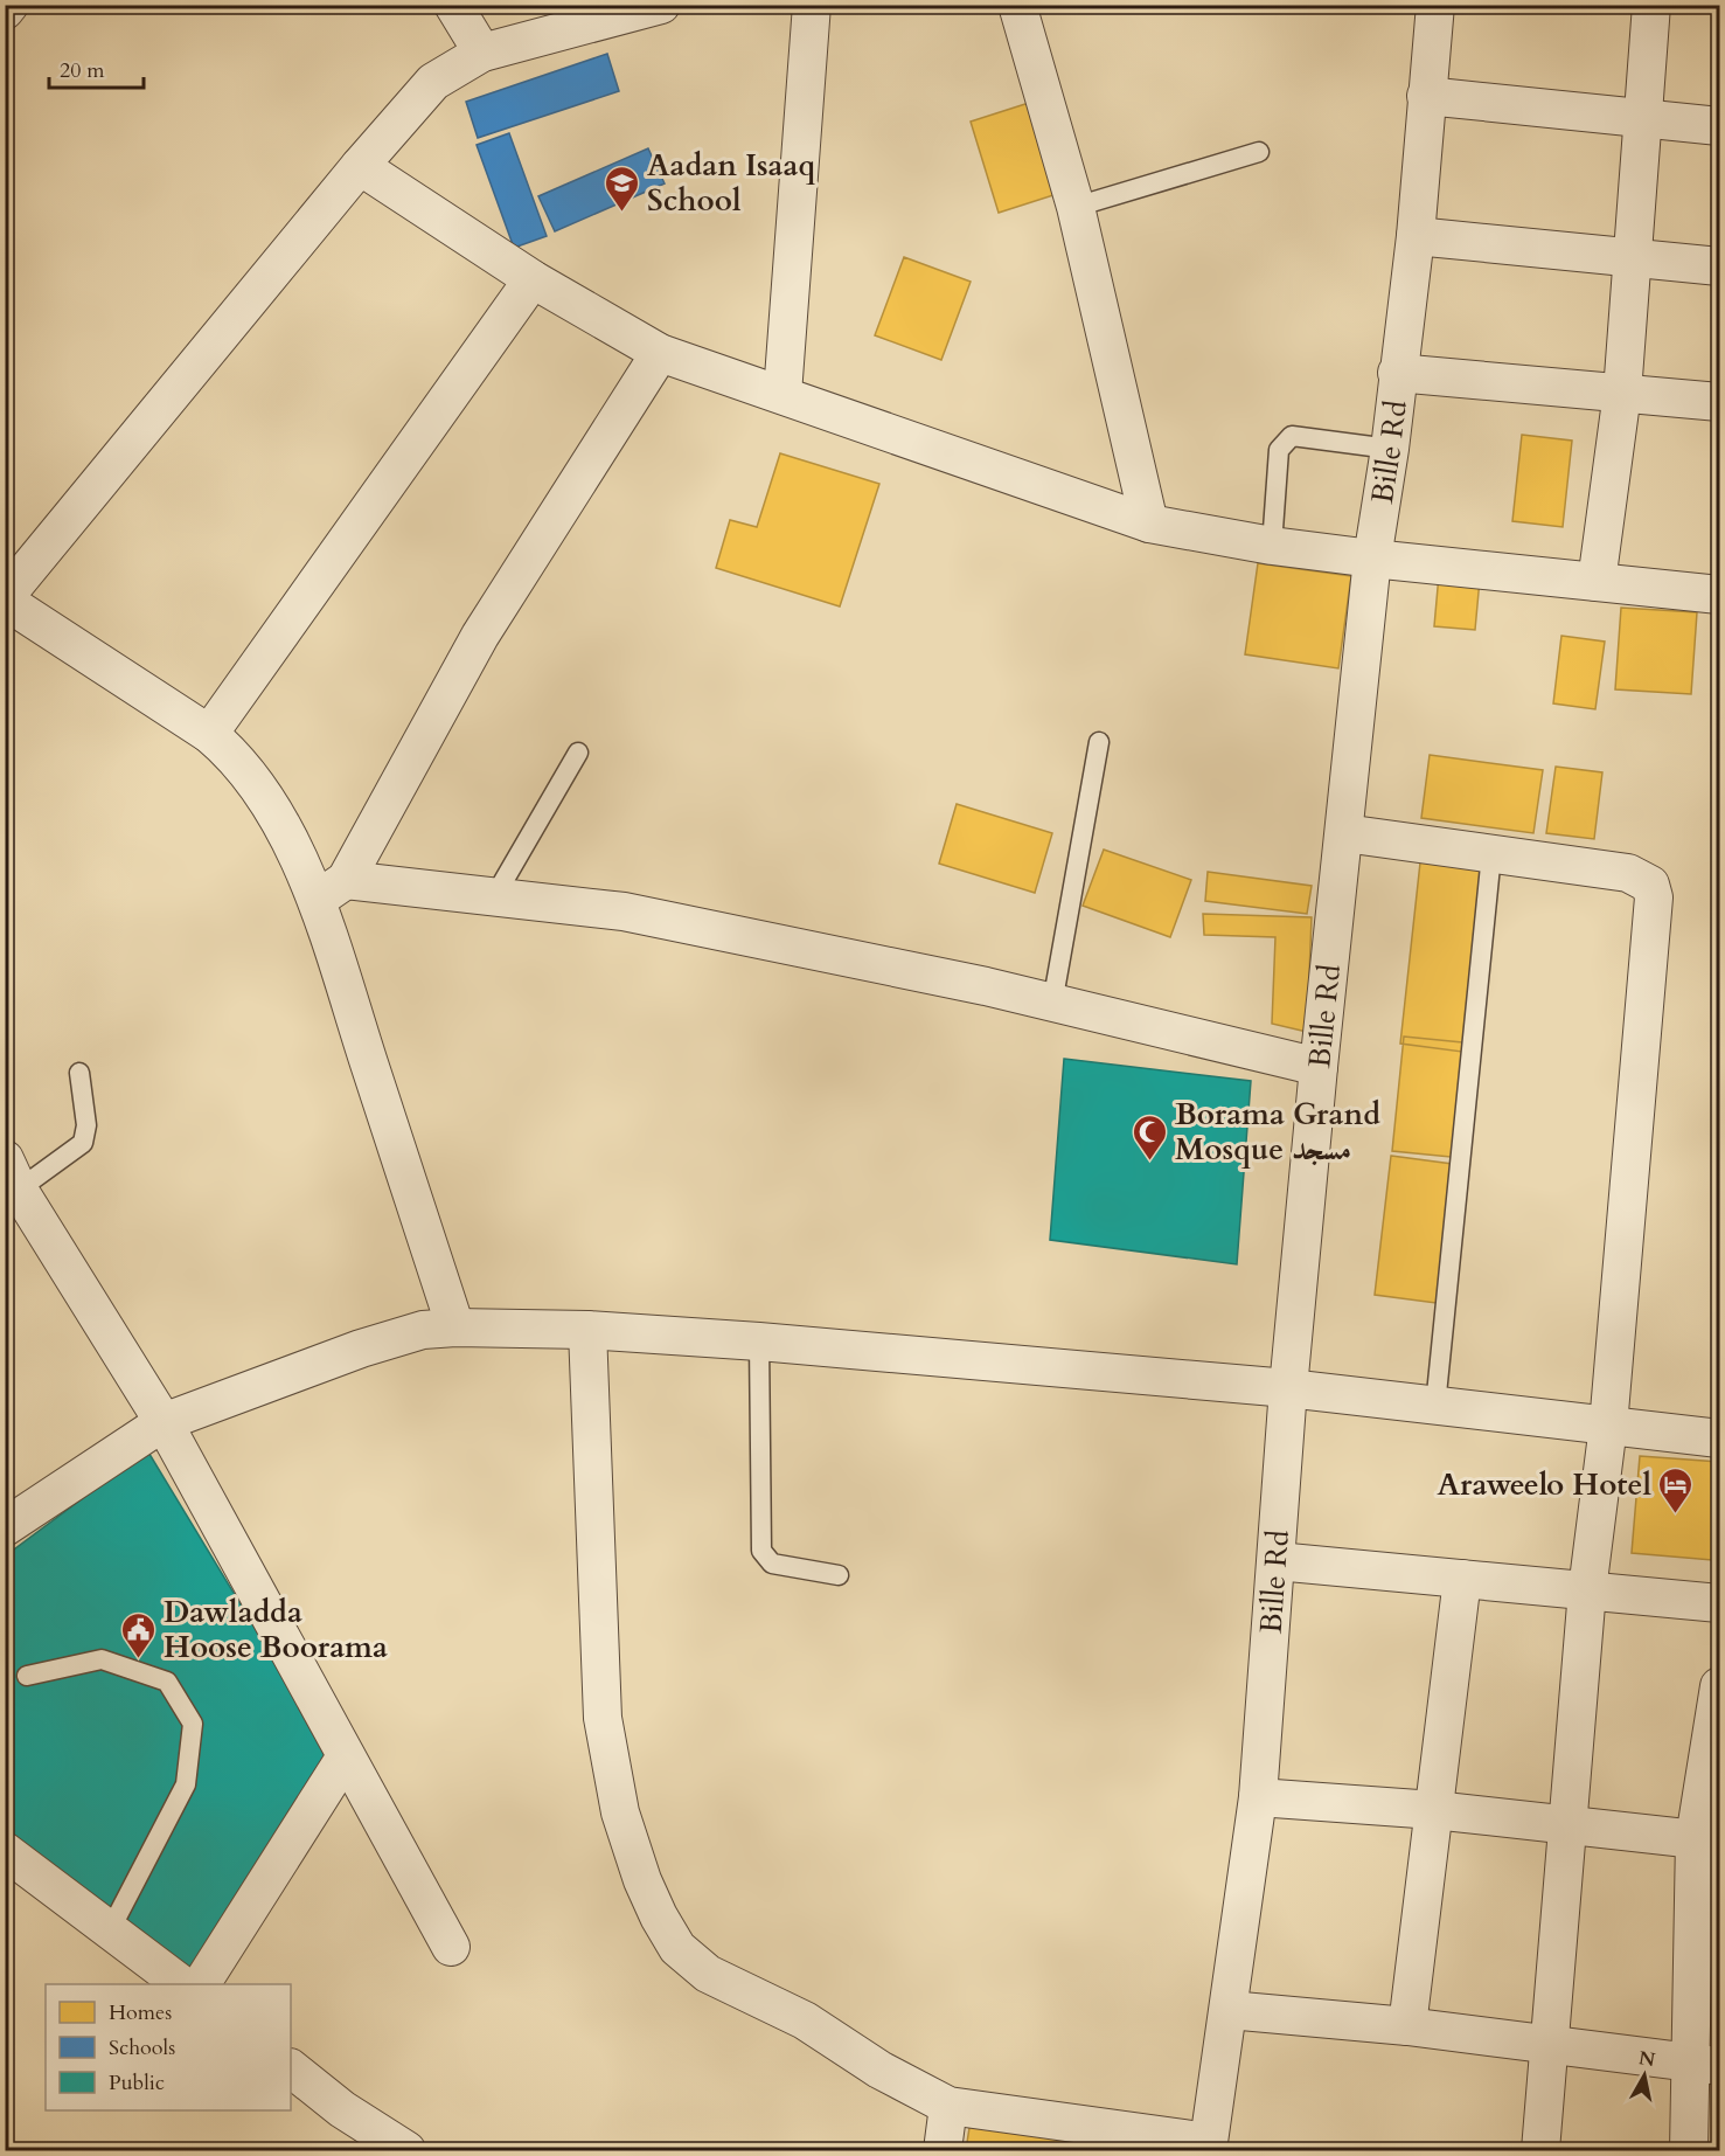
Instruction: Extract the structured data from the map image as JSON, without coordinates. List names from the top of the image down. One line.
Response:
{"streets":{"street":["Bille Rd"]},"places":{"school or university":["Aadan Isaaq School"],"mosque":["Borama Grand Mosque مسجد"],"hotel":["Araweelo Hotel"],"public building":["Dawladda Hoose Boorama"]},"legend":["Homes","Schools","Public"],"scale_bar":"20 m","north":"top"}
